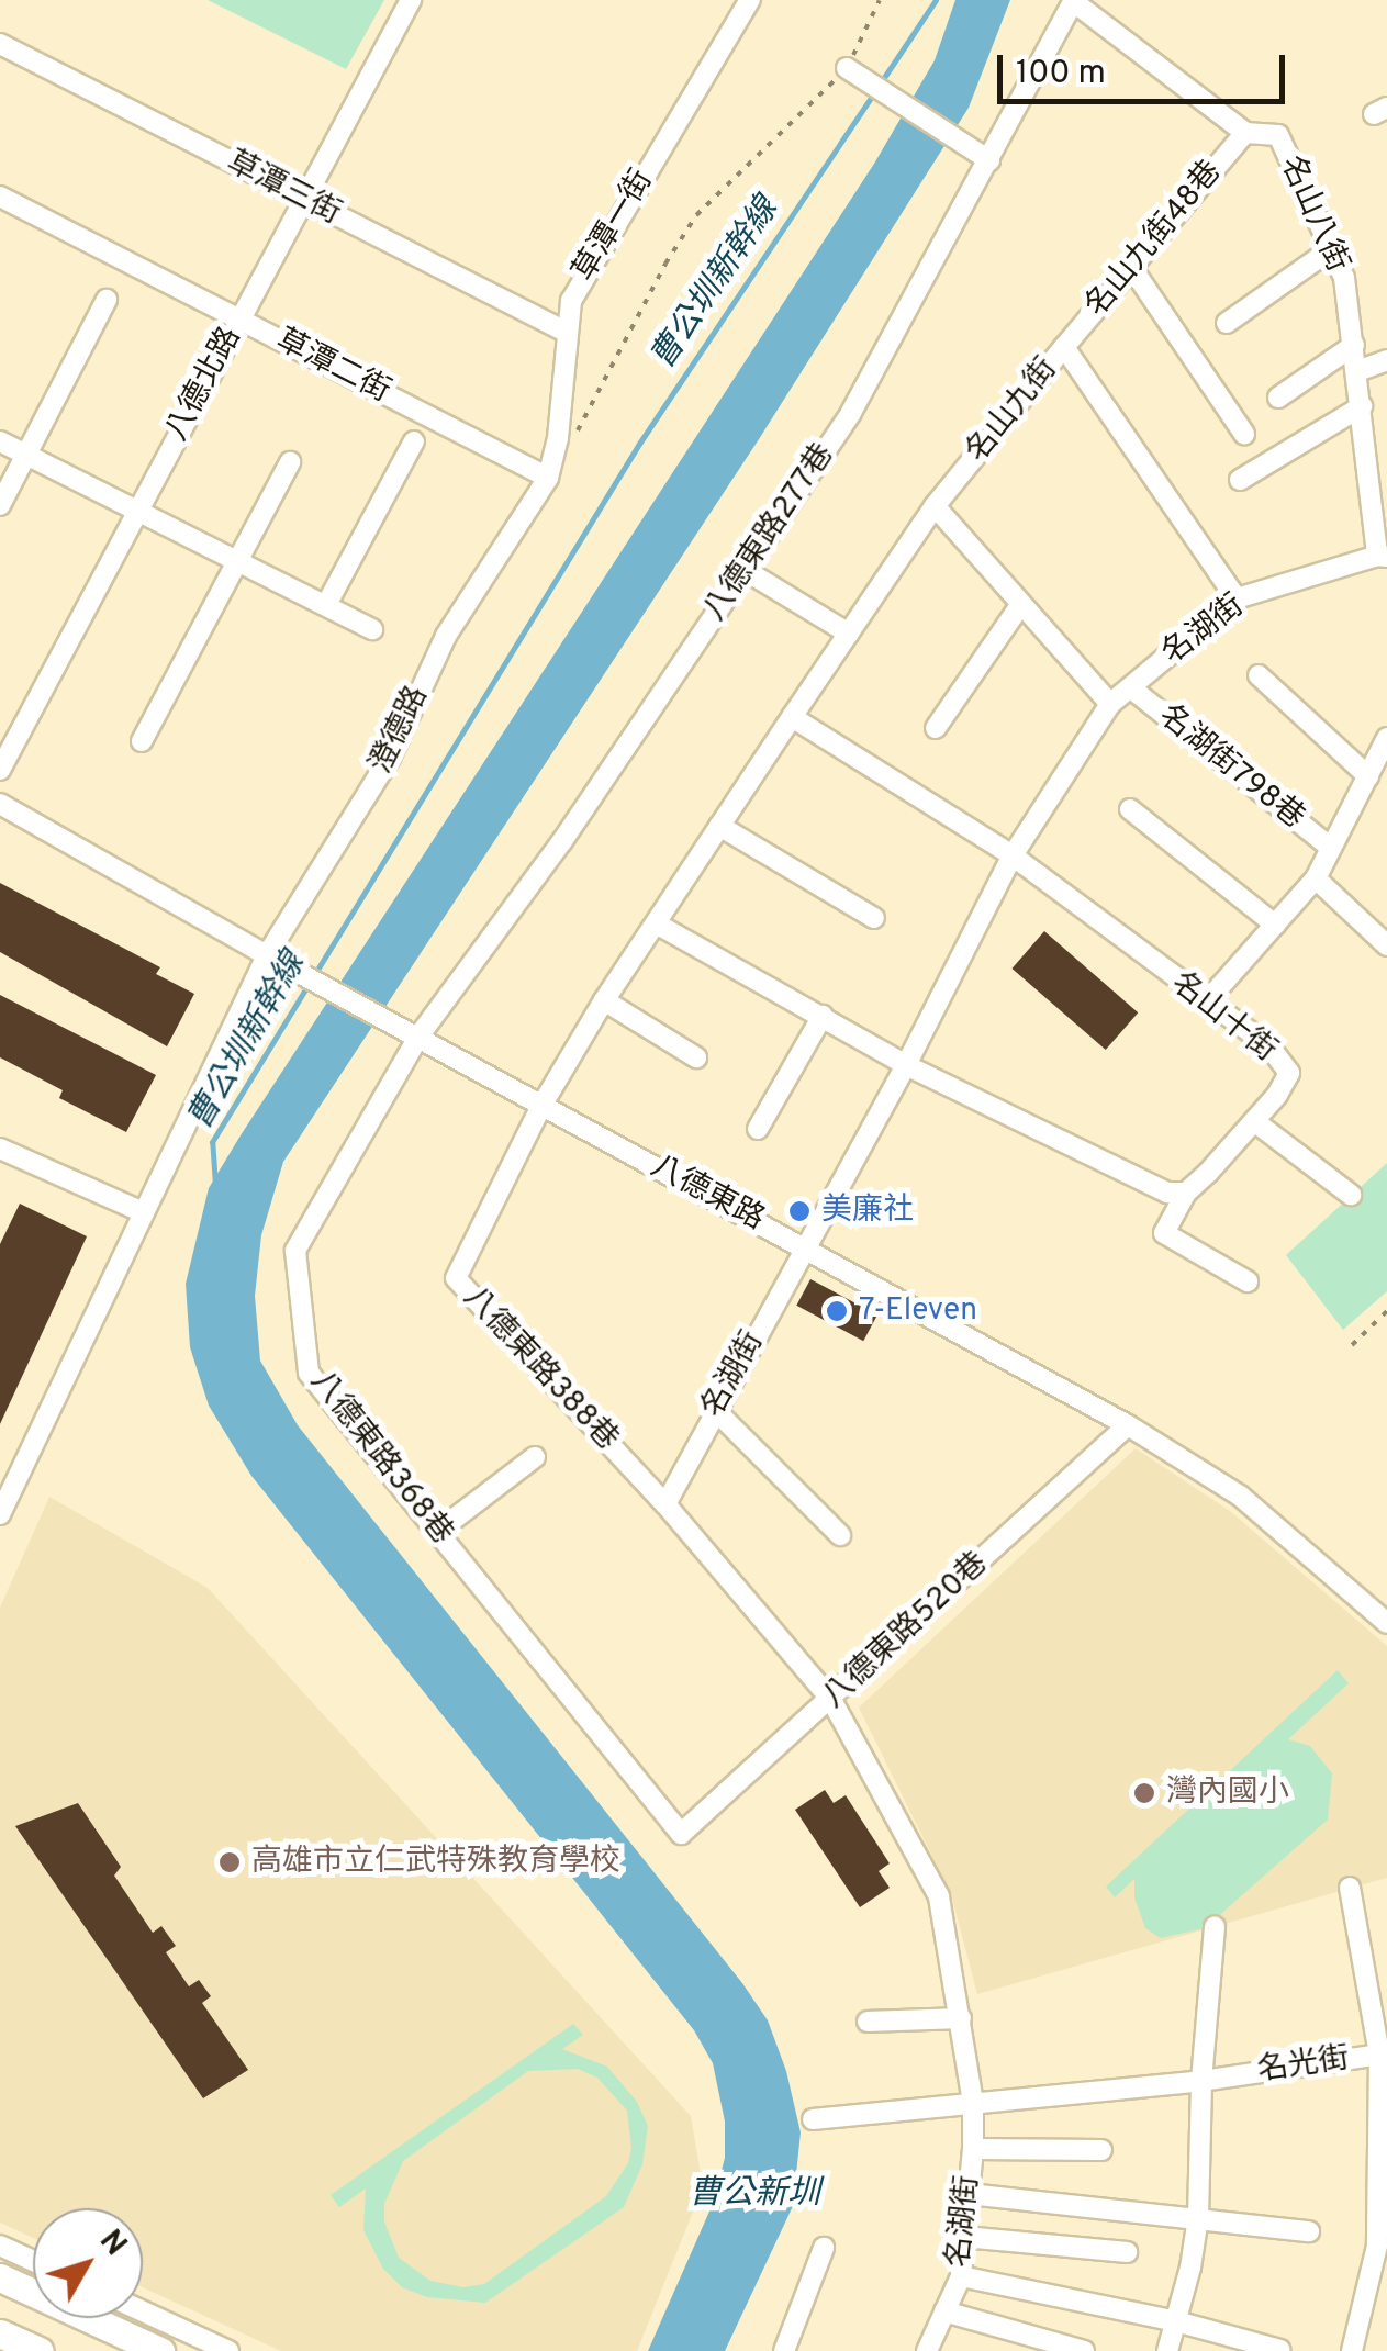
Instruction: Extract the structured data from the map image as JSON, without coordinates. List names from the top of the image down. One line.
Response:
{"streets":{"street":["草潭三街","名山八街","草潭一街","名山九街48巷","草潭二街","八德北路","名山九街","八德東路277巷","名湖街","澄德路","名湖街798巷","名山十街","八德東路","八德東路388巷","八德東路368巷","八德東路520巷","名光街"]},"crossings":[["草潭三街","草潭一街"],["草潭三街","八德北路"],["名山八街","名山九街48巷"],["名山八街","名湖街"],["草潭一街","草潭二街"],["草潭一街","澄德路"],["名山九街48巷","名山九街"],["草潭二街","八德北路"],["草潭二街","澄德路"],["名山九街","名湖街"],["名山九街","名山十街"],["八德東路277巷","八德東路"],["八德東路277巷","八德東路368巷"],["名湖街","名湖街798巷"],["名湖街","名山十街"],["名湖街","八德東路"],["名湖街","八德東路388巷"],["名湖街","八德東路520巷"],["名湖街","名光街"],["澄德路","八德東路"],["八德東路","八德東路388巷"],["八德東路","八德東路368巷"],["八德東路","八德東路520巷"],["八德東路368巷","八德東路520巷"]],"water":["曹公圳新幹線","曹公新圳"],"places":["美廉社","7-Eleven","灣內國小","高雄市立仁武特殊教育學校"],"scale_bar":"100 m","north":"top right"}
